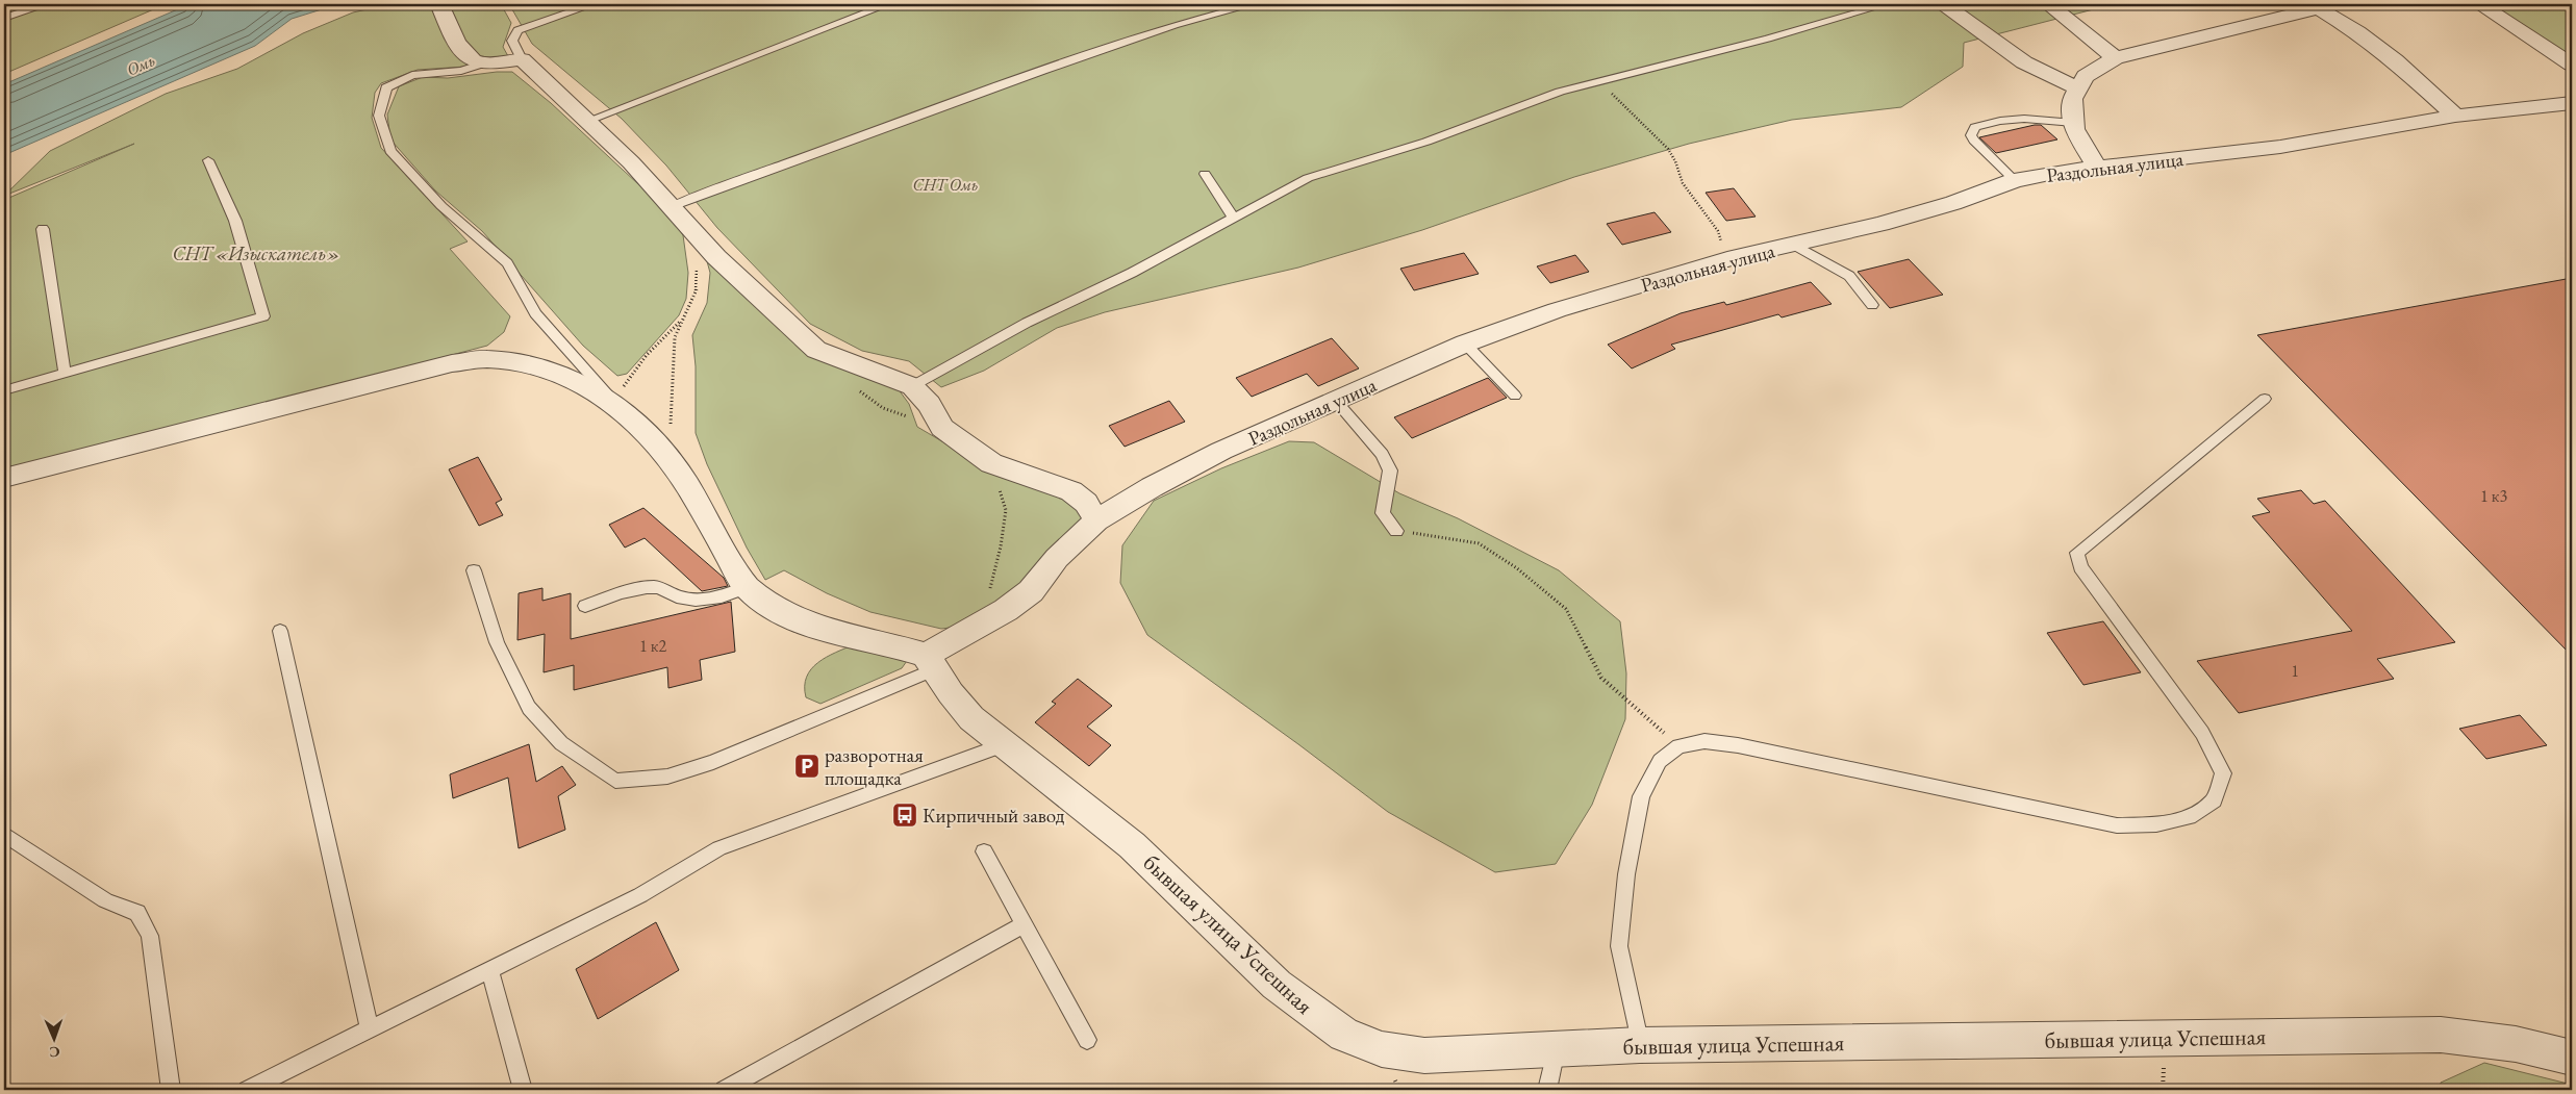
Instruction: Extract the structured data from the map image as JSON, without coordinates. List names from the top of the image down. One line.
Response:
{"streets":{"street":["Раздольная улица","бывшая улица Успешная"]},"crossings":[["Раздольная улица","бывшая улица Успешная"]],"water":["Омь"],"parks":["СНТ Омь","СНТ «Изыскатель»"],"places":{"parking":["разворотная площадка"],"bus stop":["Кирпичный завод"]},"house_numbers":["1 к3","1 к2","1"],"north":"bottom"}
